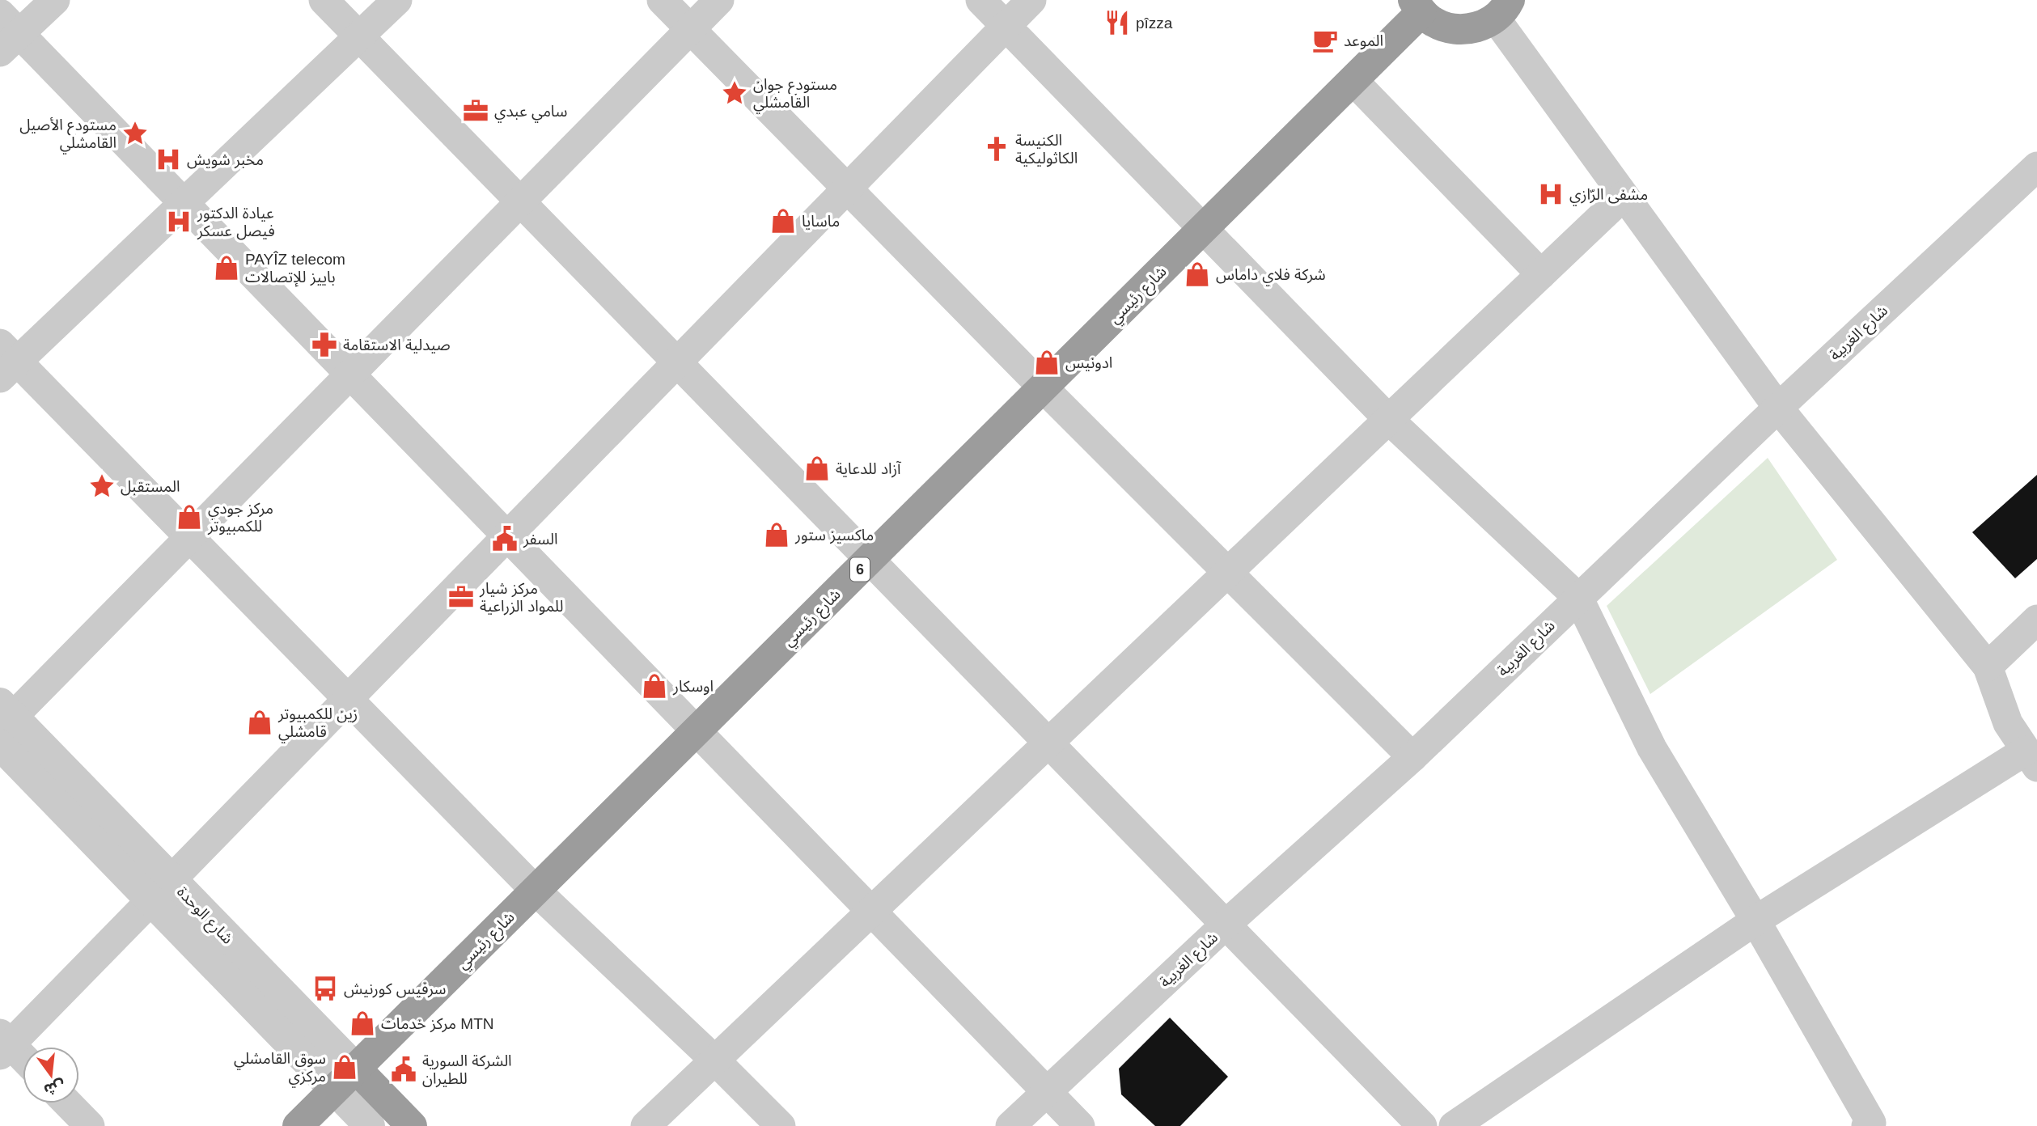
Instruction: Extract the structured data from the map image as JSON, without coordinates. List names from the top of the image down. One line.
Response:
{"streets":{"highway":["شارع رئيسي","6","شارع الوحدة"],"street":["شارع الغربية"]},"crossings":[["شارع رئيسي","شارع الوحدة"]],"places":{"restaurant":["pîzza"],"cafe":["الموعد"],"place":["مستودع جوان القامشلي","مستودع الأصيل القامشلي","المستقبل"],"office":["سامي عبدي","مركز شيار للمواد الزراعية"],"church":["الكنيسة الكاثوليكية"],"hospital":["مخبر شويش","مشفى الرّازي","عيادة الدكتور فيصل عسكر"],"shop":["ماسايا","PAYÎZ telecom باييز للإتصالات","شركة فلاي داماس","ادونيس","آزاد للدعاية","مركز جودي للكمبيوتر","ماكسيز ستور","اوسكار","زين للكمبيوتر قامشلي","مركز خدمات MTN","سوق القامشلي مركزي"],"pharmacy":["صيدلية الاستقامة"],"public building":["السفر","الشركة السورية للطيران"],"bus stop":["سرفيس كورنيش"]},"north":"bottom"}
